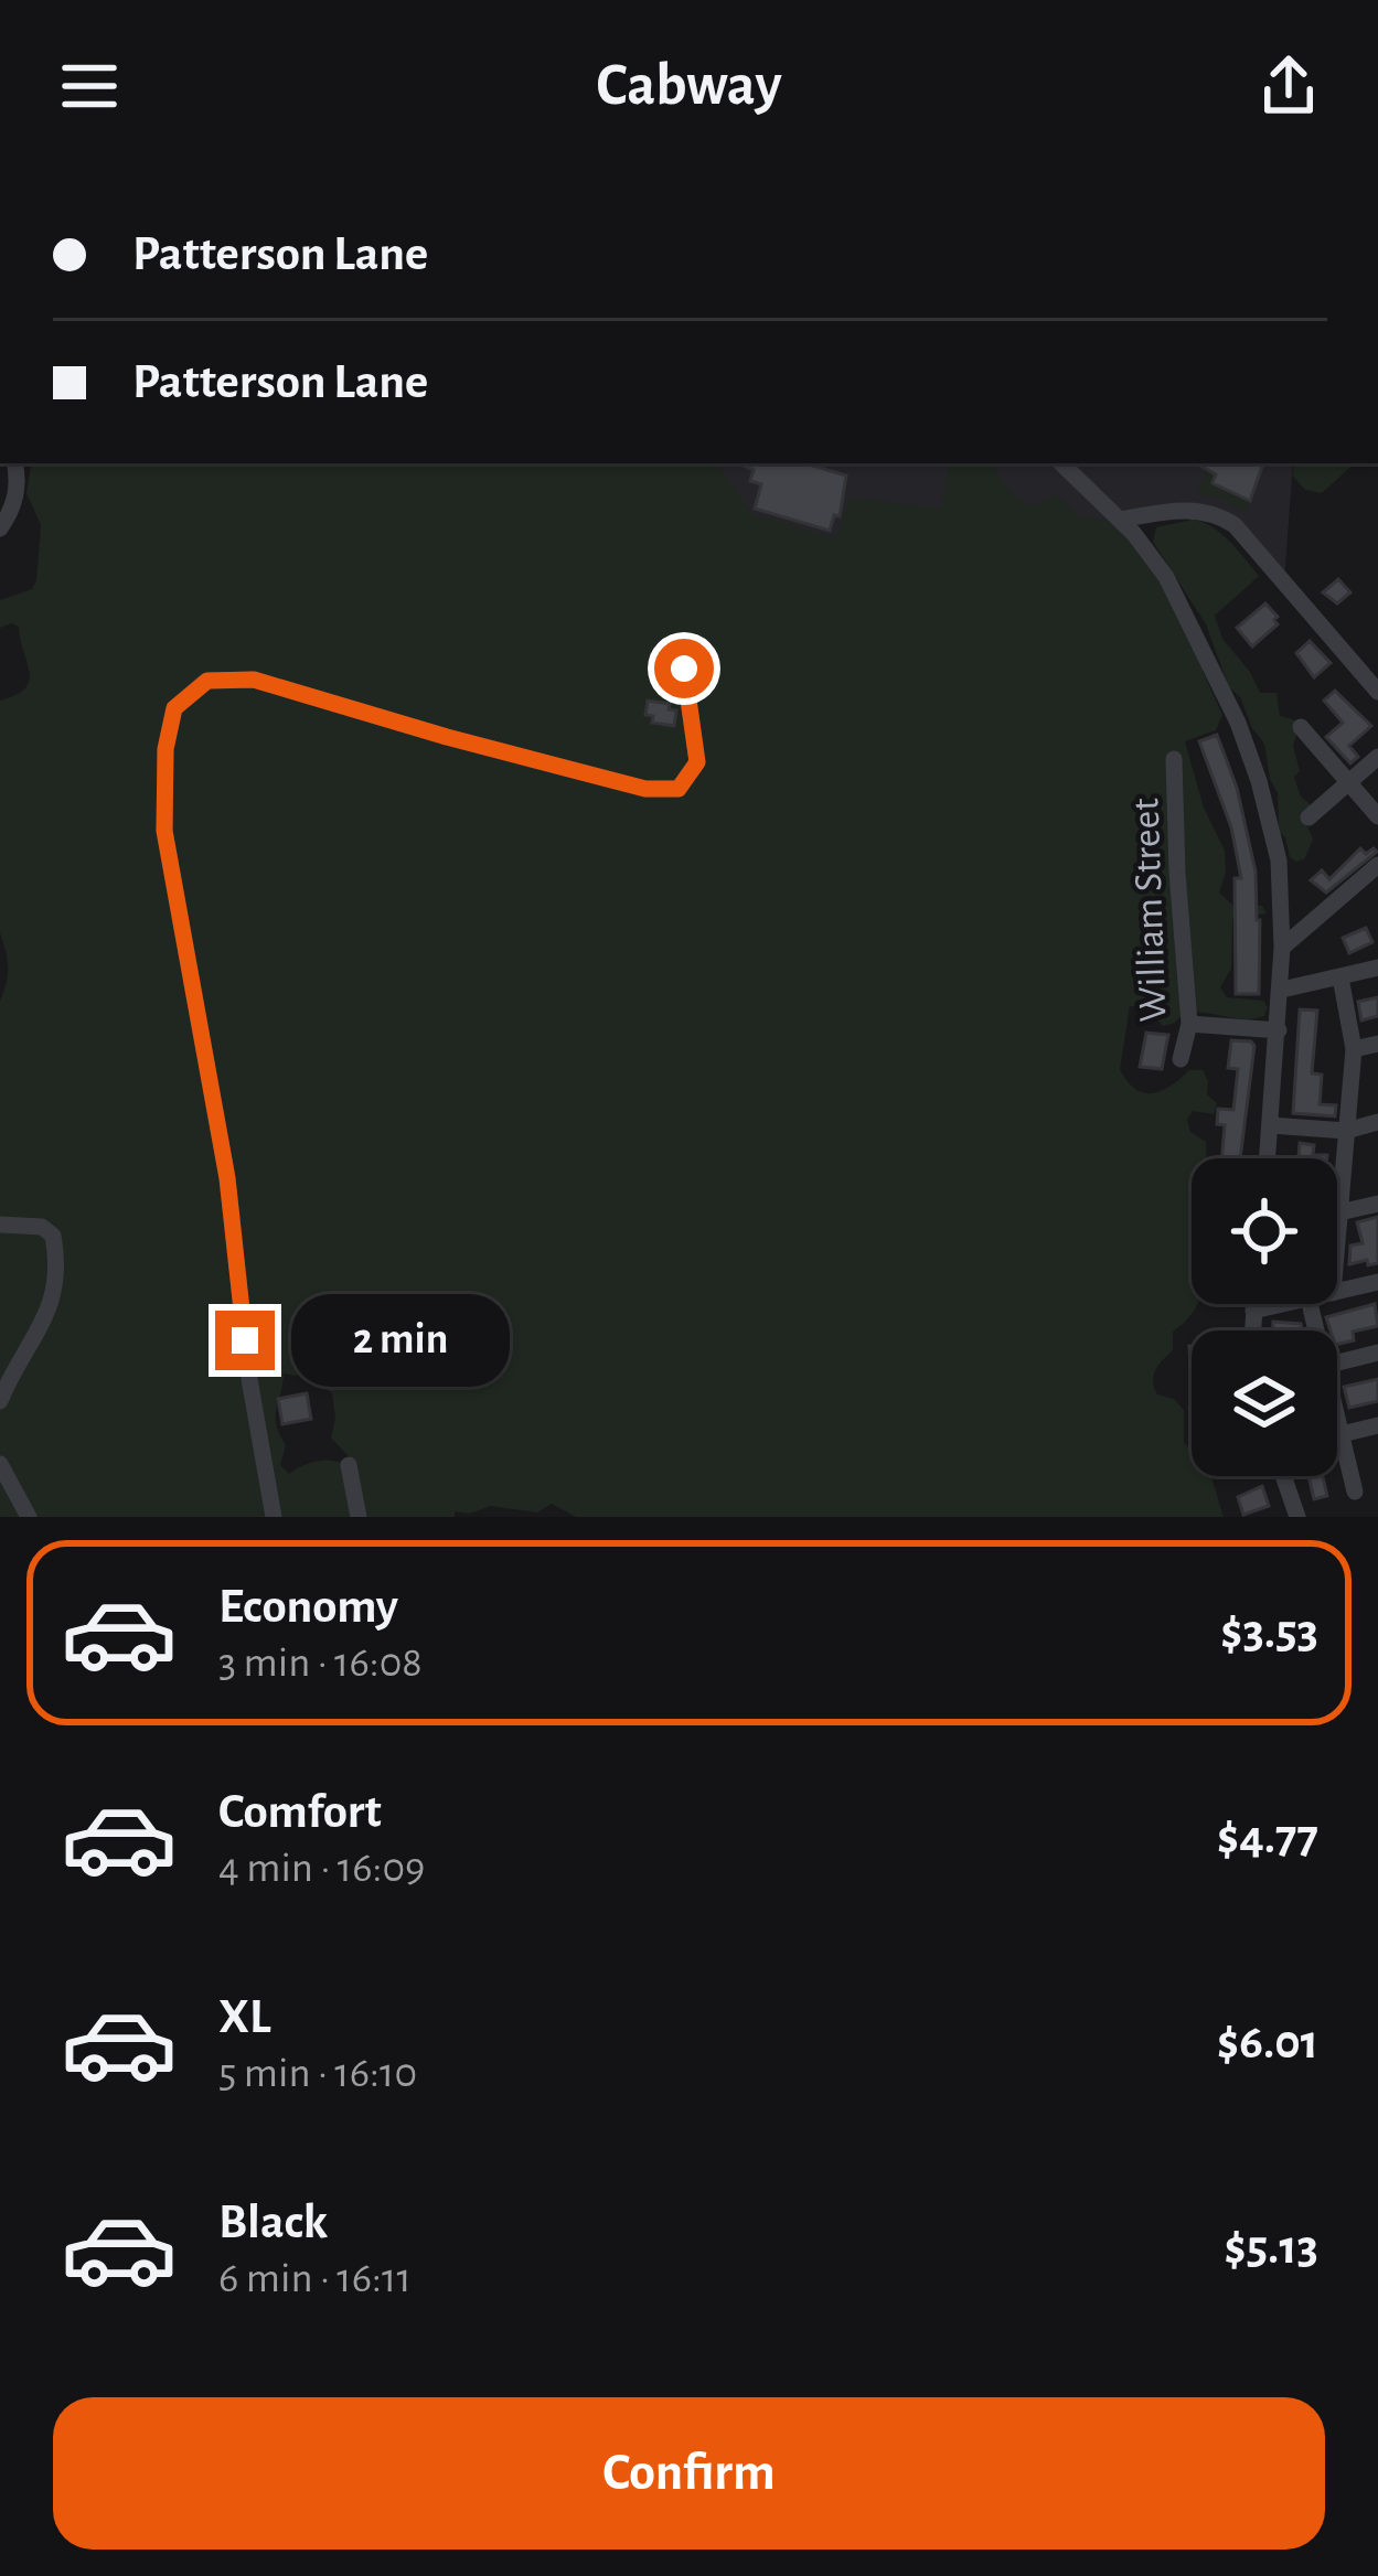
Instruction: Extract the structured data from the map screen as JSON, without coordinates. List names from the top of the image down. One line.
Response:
{"streets":{"street":["William Street"]},"page":{"header":"Cabway","banner":["Patterson Lane","Patterson Lane"],"bubble":"2 min","list":[{"name":"Economy","note":"3 min · 16:08","value":"$3.53"},{"name":"Comfort","note":"4 min · 16:09","value":"$4.77"},{"name":"XL","note":"5 min · 16:10","value":"$6.01"},{"name":"Black","note":"6 min · 16:11","value":"$5.13"}],"buttons":"Confirm"}}
